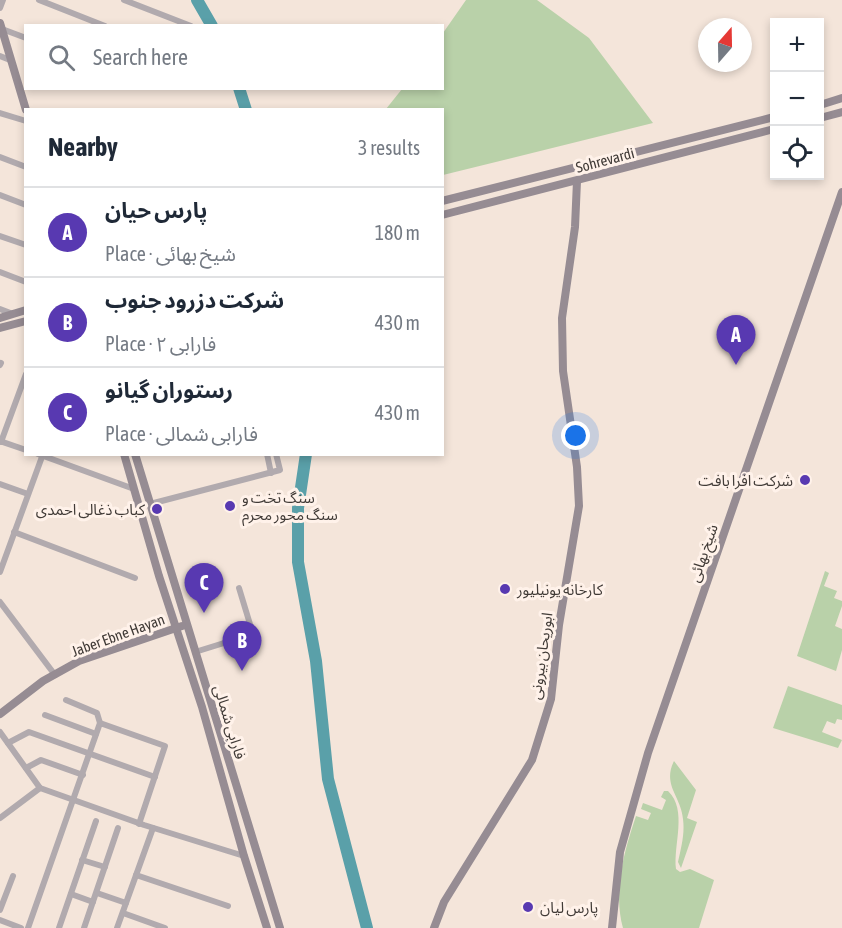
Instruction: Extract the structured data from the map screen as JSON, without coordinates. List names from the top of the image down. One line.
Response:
{"streets":{"street":["Sohrevardi","شیخ بهائی","Jaber Ebne Hayan","ابوریحان بیرونی","فارابی شمالی"]},"crossings":[["Sohrevardi","ابوریحان بیرونی"],["Jaber Ebne Hayan","فارابی شمالی"]],"places":["شرکت افرا بافت","سنگ تخت و سنگ محور محرم","کباب ذغالی احمدی","کارخانه یونیلیور","پارس لیان"],"north":"top","page":{"map_buttons":["+","−"],"search":"Search here","heading":["Nearby","3 results"],"list":[{"mark":"A","name":"پارس حیان","note":"Place · شیخ بهائی","value":"180 m"},{"mark":"B","name":"شرکت دزرود جنوب","note":"Place · فارابی ۲","value":"430 m"},{"mark":"C","name":"رستوران گیانو","note":"Place · فارابی شمالی","value":"430 m"}],"pins":["A","C","B"]}}
